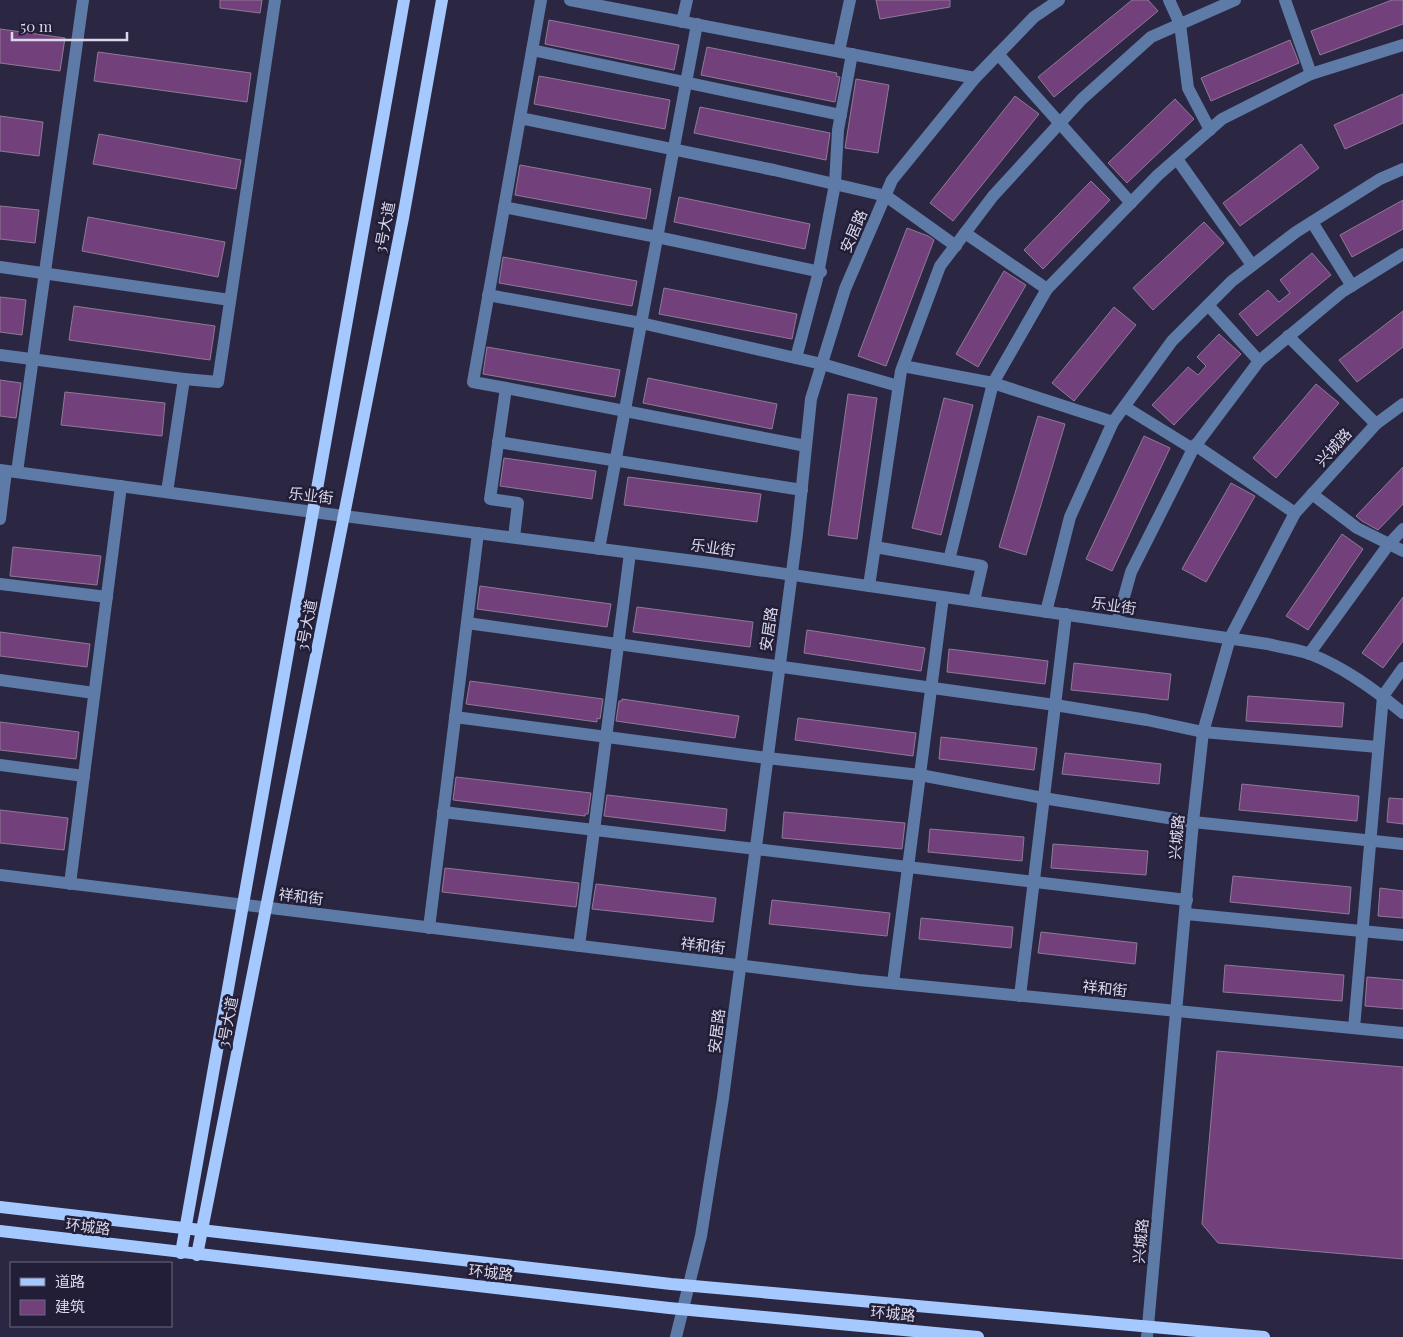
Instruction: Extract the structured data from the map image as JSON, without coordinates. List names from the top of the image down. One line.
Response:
{"streets":{"main road":["3号大道","环城路"],"street":["安居路","兴城路","乐业街","祥和街"]},"crossings":[["3号大道","乐业街"],["3号大道","祥和街"],["3号大道","环城路"],["安居路","乐业街"],["安居路","祥和街"],["安居路","环城路"],["兴城路","乐业街"],["兴城路","祥和街"]],"legend":["道路","建筑"],"scale_bar":"50 m"}
